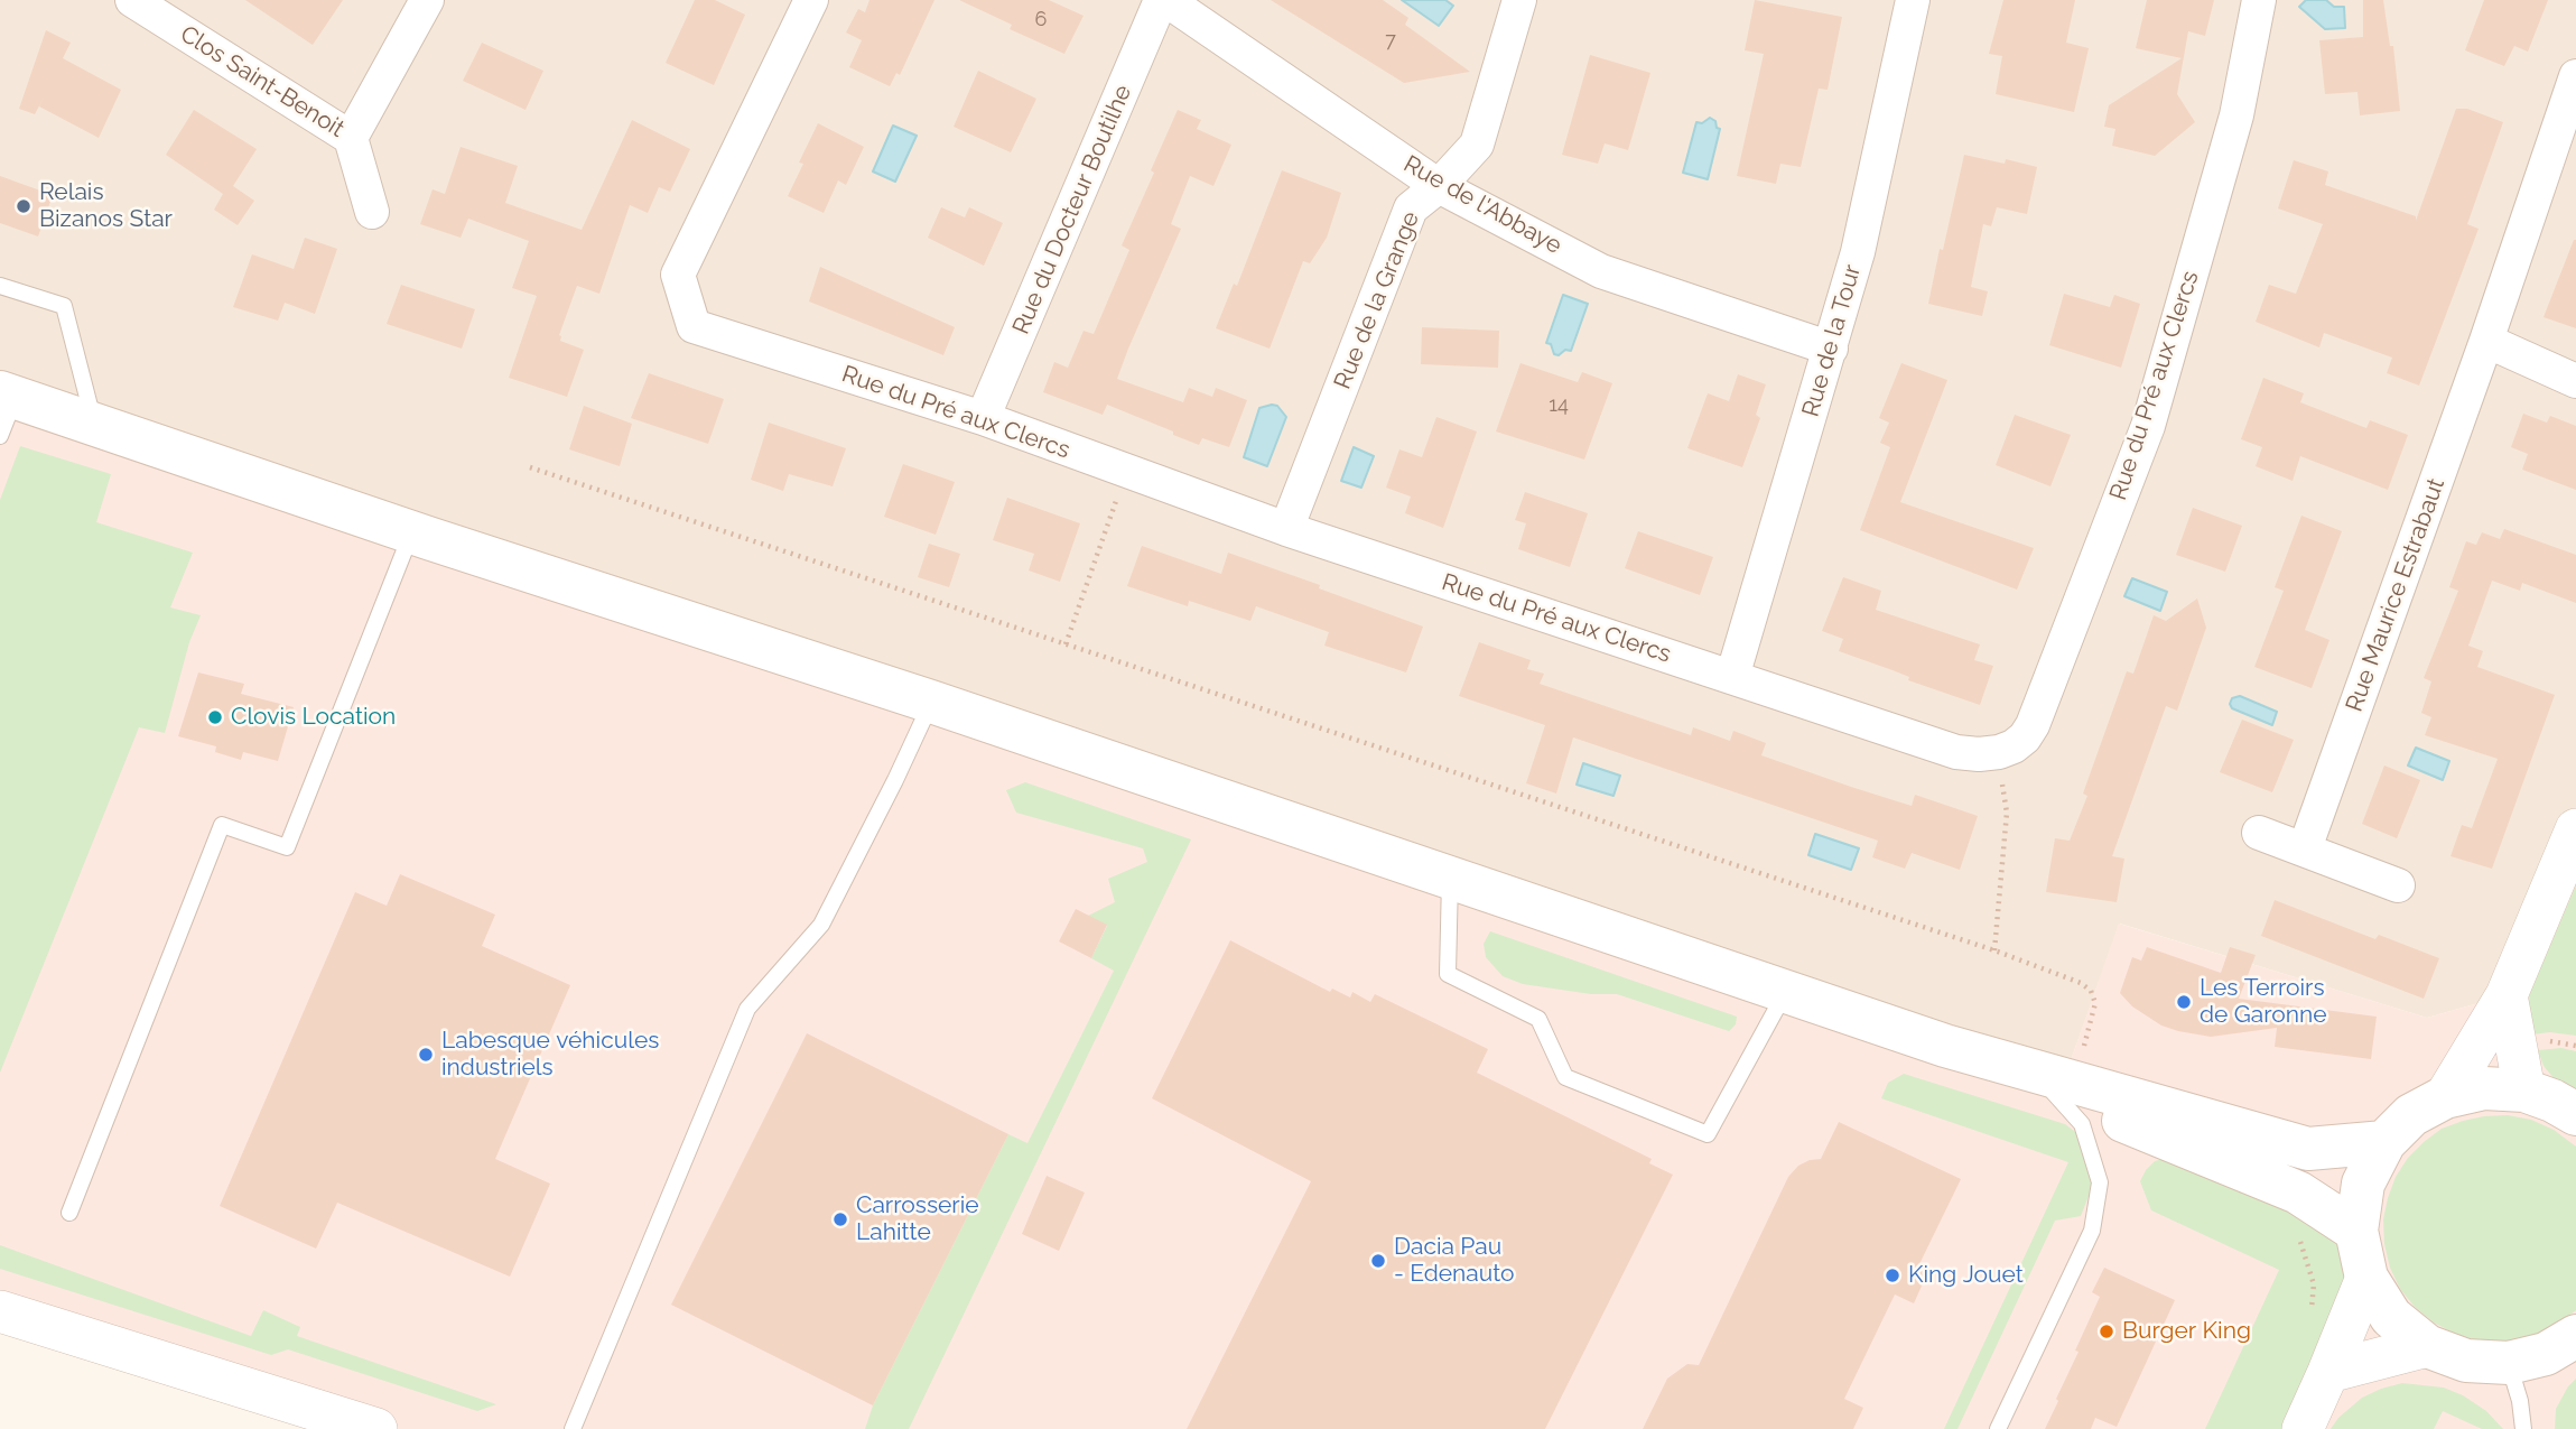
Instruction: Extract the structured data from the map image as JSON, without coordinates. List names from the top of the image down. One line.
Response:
{"streets":{"street":["Clos Saint-Benoit","Rue de l'Abbaye","Rue du Docteur Boutilhe","Rue de la Grange","Rue de la Tour","Rue du Pré aux Clercs","Rue Maurice Estrabaut"]},"crossings":[["Rue de l'Abbaye","Rue du Docteur Boutilhe"],["Rue de l'Abbaye","Rue de la Grange"],["Rue de l'Abbaye","Rue de la Tour"],["Rue du Docteur Boutilhe","Rue du Pré aux Clercs"],["Rue de la Grange","Rue du Pré aux Clercs"],["Rue de la Tour","Rue du Pré aux Clercs"]],"places":["Relais Bizanos Star","Clovis Location","Les Terroirs de Garonne","Labesque véhicules industriels","Carrosserie Lahitte","Dacia Pau - Edenauto","King Jouet","Burger King"],"house_numbers":["6","7","14"]}
